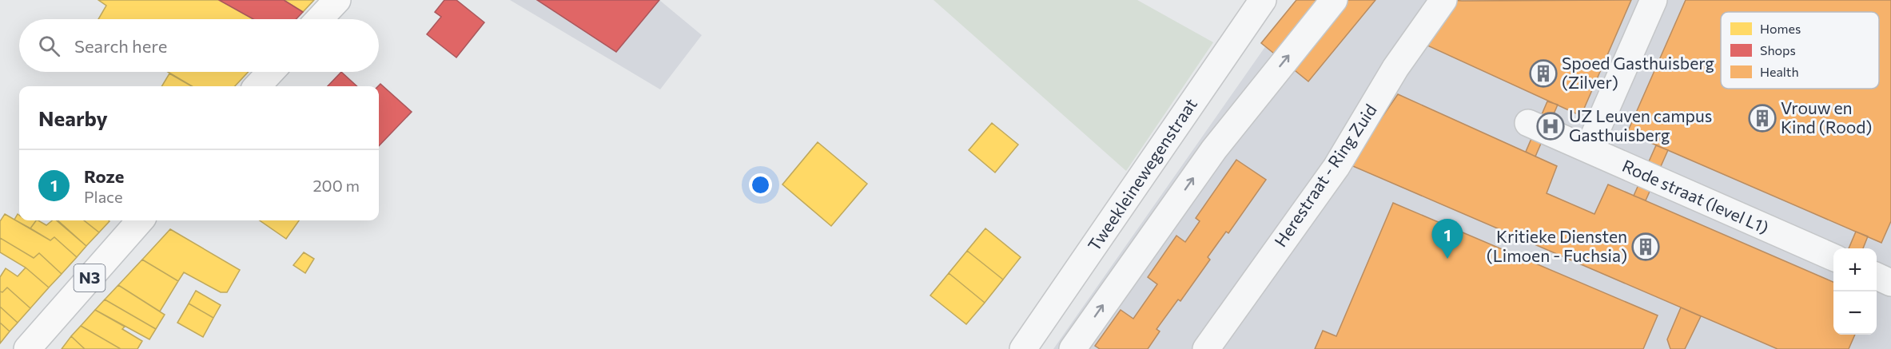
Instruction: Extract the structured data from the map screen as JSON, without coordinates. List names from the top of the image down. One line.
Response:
{"streets":{"main road":["N3"],"street":["Tweekleinewegenstraat","Herestraat - Ring Zuid","Rode straat (level L1)"]},"places":{"building":["Spoed Gasthuisberg (Zilver)","Vrouw en Kind (Rood)","Kritieke Diensten (Limoen - Fuchsia)"],"hospital":["UZ Leuven campus Gasthuisberg"]},"legend":["Homes","Shops","Health"],"page":{"search":"Search here","heading":"Nearby","list":[{"mark":"1","name":"Roze","note":"Place","value":"200 m"}],"pins":"1","map_buttons":["+","−"]}}
